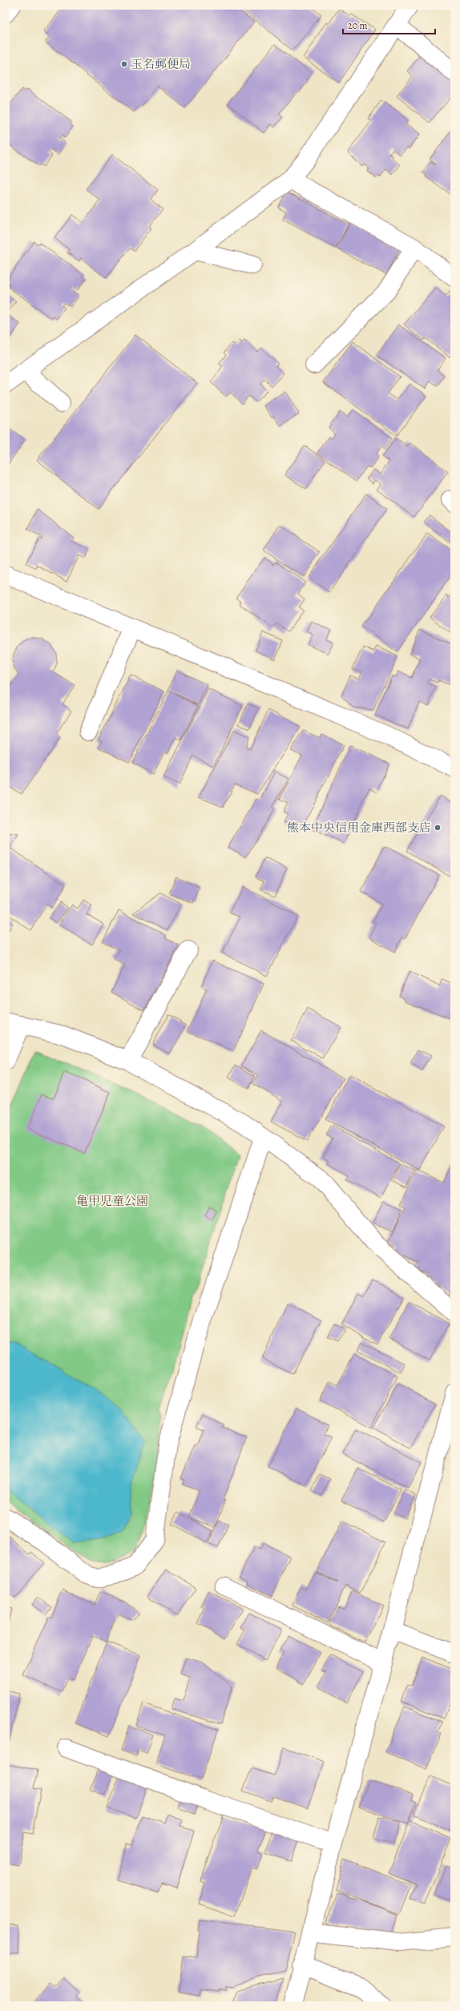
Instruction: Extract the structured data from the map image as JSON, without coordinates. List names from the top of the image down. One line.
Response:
{"parks":["亀甲児童公園"],"places":["玉名郵便局","熊本中央信用金庫西部支店"],"scale_bar":"20 m"}
